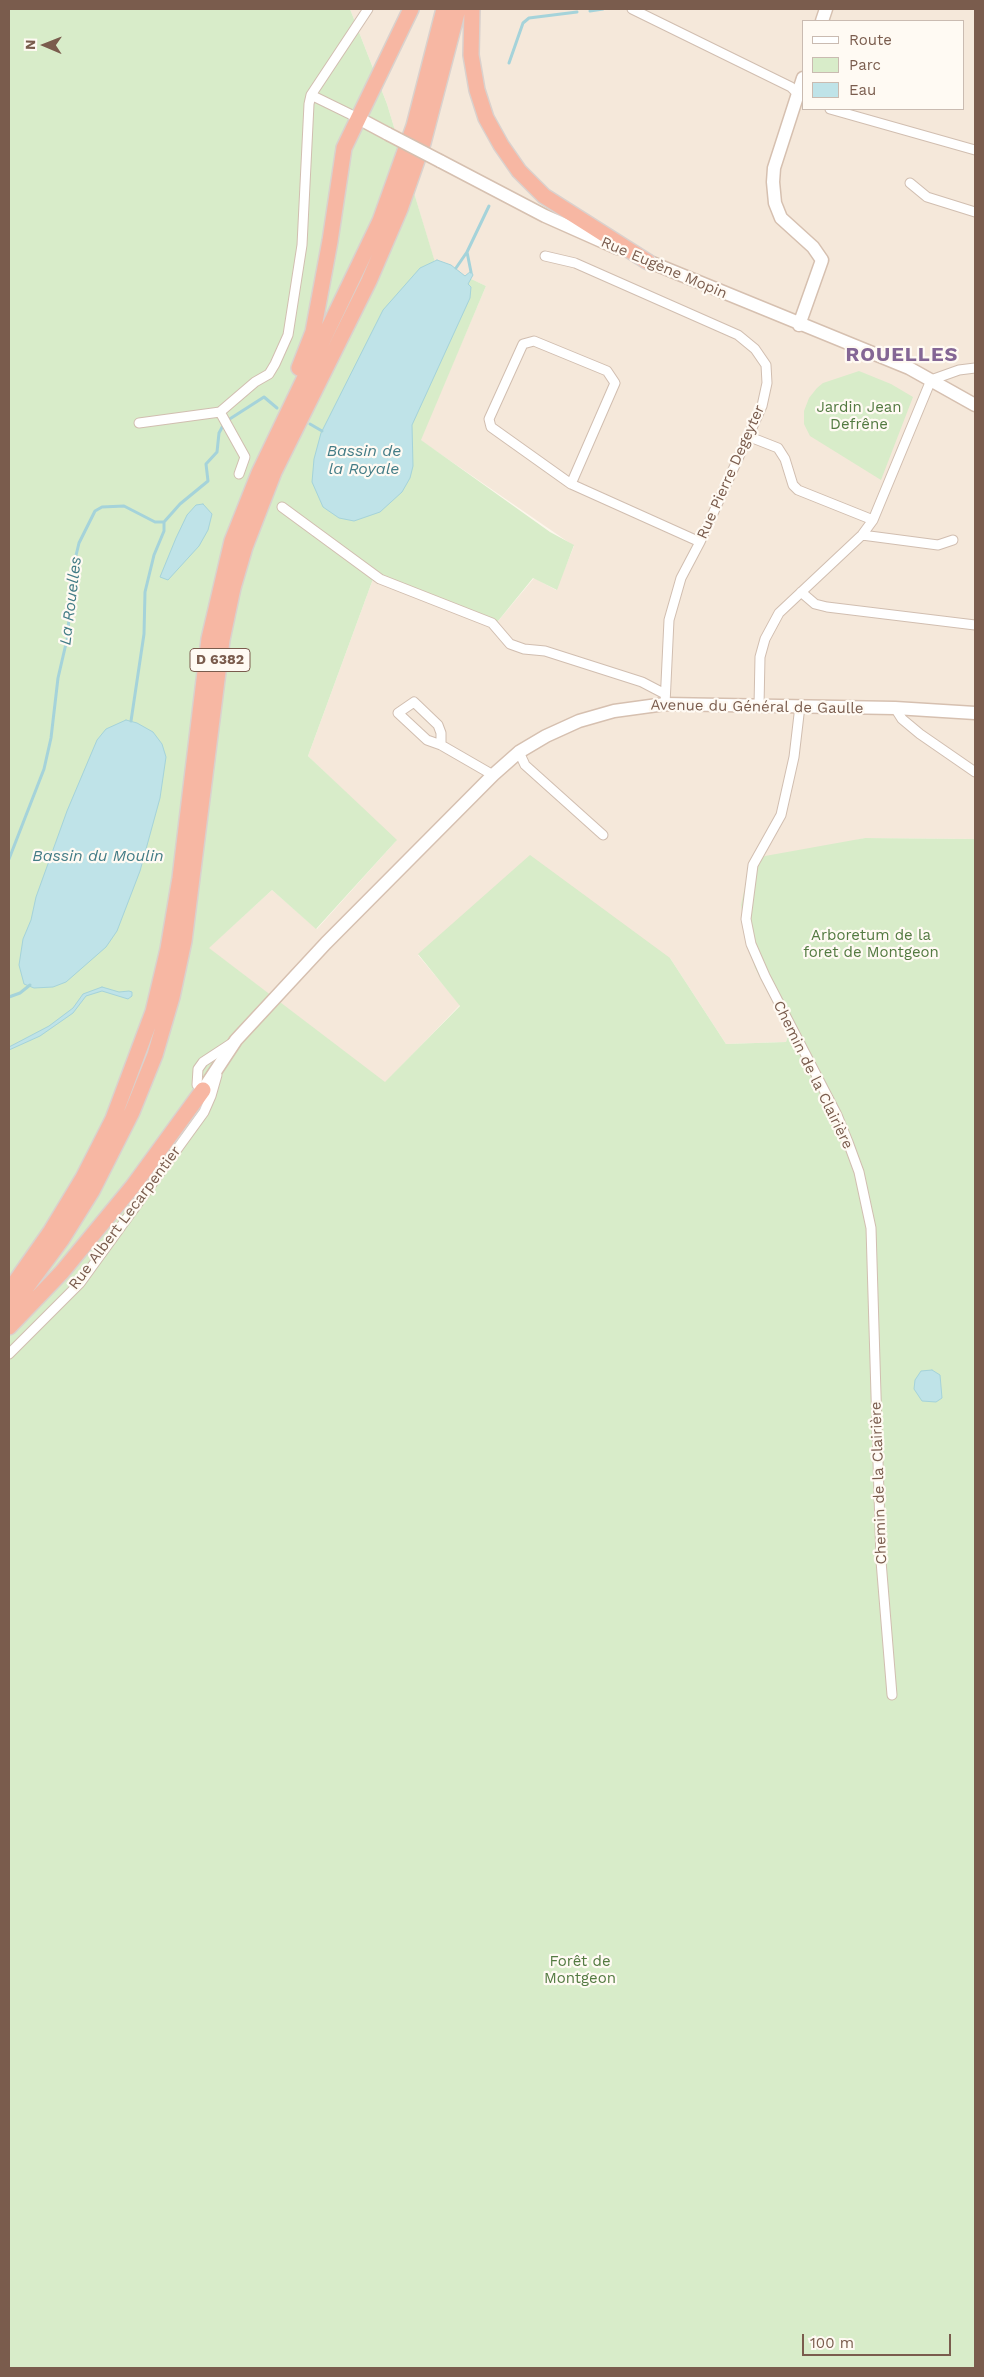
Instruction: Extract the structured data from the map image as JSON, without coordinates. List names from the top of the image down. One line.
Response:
{"streets":{"highway":["D 6382"],"street":["Rue Eugène Mopin","Rue Pierre Degeyter","Avenue du Général de Gaulle","Chemin de la Clairière","Rue Albert Lecarpentier"]},"crossings":[["Rue Pierre Degeyter","Avenue du Général de Gaulle"],["Avenue du Général de Gaulle","Chemin de la Clairière"],["Avenue du Général de Gaulle","Rue Albert Lecarpentier"]],"districts":["ROUELLES"],"water":["Bassin de la Royale","La Rouelles","Bassin du Moulin"],"parks":["Jardin Jean Defrêne","Arboretum de la foret de Montgeon","Forêt de Montgeon"],"legend":["Route","Parc","Eau"],"scale_bar":"100 m","north":"left"}
